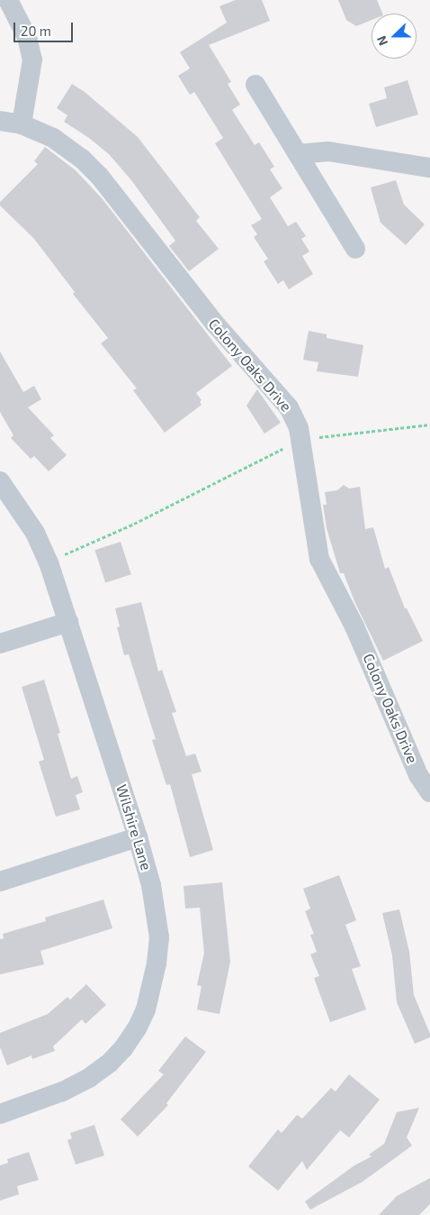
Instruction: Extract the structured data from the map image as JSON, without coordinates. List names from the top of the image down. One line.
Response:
{"streets":{"street":["Colony Oaks Drive","Wilshire Lane"]},"scale_bar":"20 m","north":"left"}
